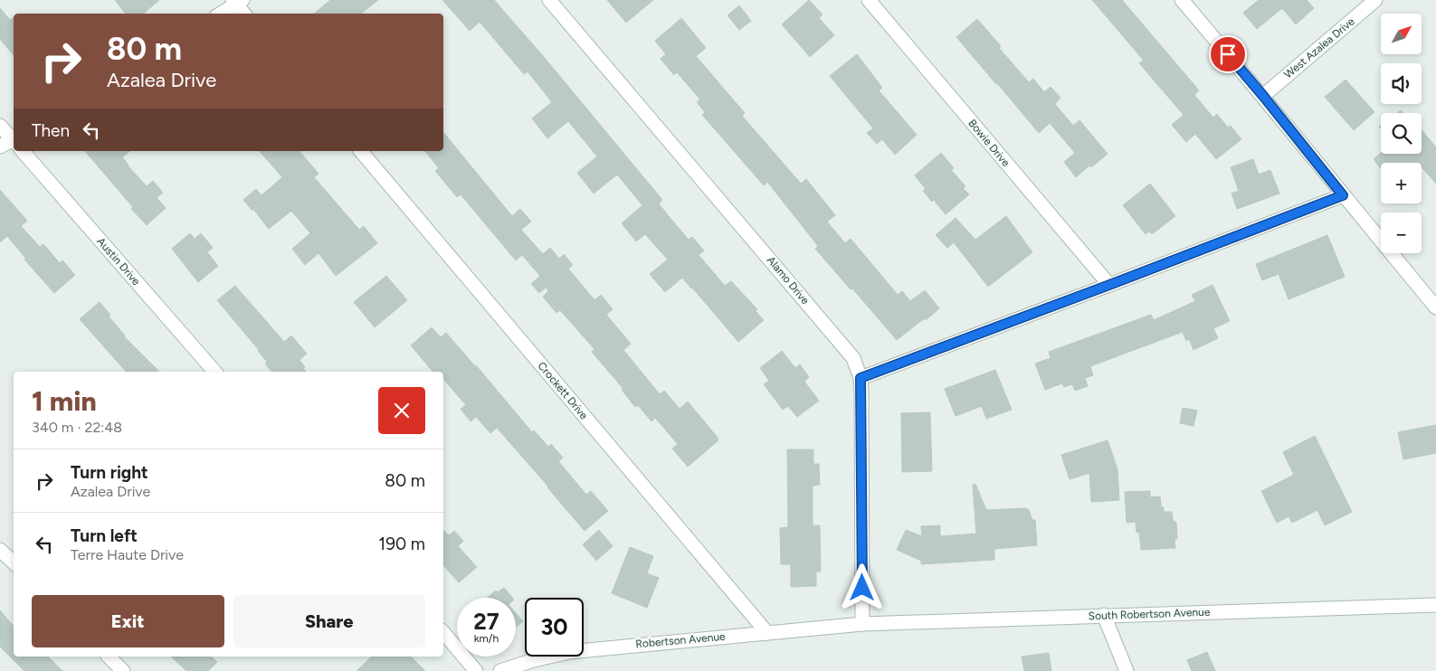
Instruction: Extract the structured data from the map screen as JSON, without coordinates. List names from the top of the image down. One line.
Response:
{"streets":{"street":["West Azalea Drive","Bowie Drive","Austin Drive","Alamo Drive","Crockett Drive","South Robertson Avenue","Robertson Avenue"]},"crossings":[["Alamo Drive","South Robertson Avenue"],["Alamo Drive","Robertson Avenue"],["Crockett Drive","Robertson Avenue"],["South Robertson Avenue","Robertson Avenue"]],"north":"top right","page":{"map_buttons":["+","−"],"turn":["80 m","Azalea Drive"],"then":"Then","heading":["1 min","340 m · 22:48"],"list":[{"name":"Turn right","note":"Azalea Drive","value":"80 m"},{"name":"Turn left","note":"Terre Haute Drive","value":"190 m"}],"buttons":["Exit","Share"],"speed":"27 km/h","limit":"30"}}
